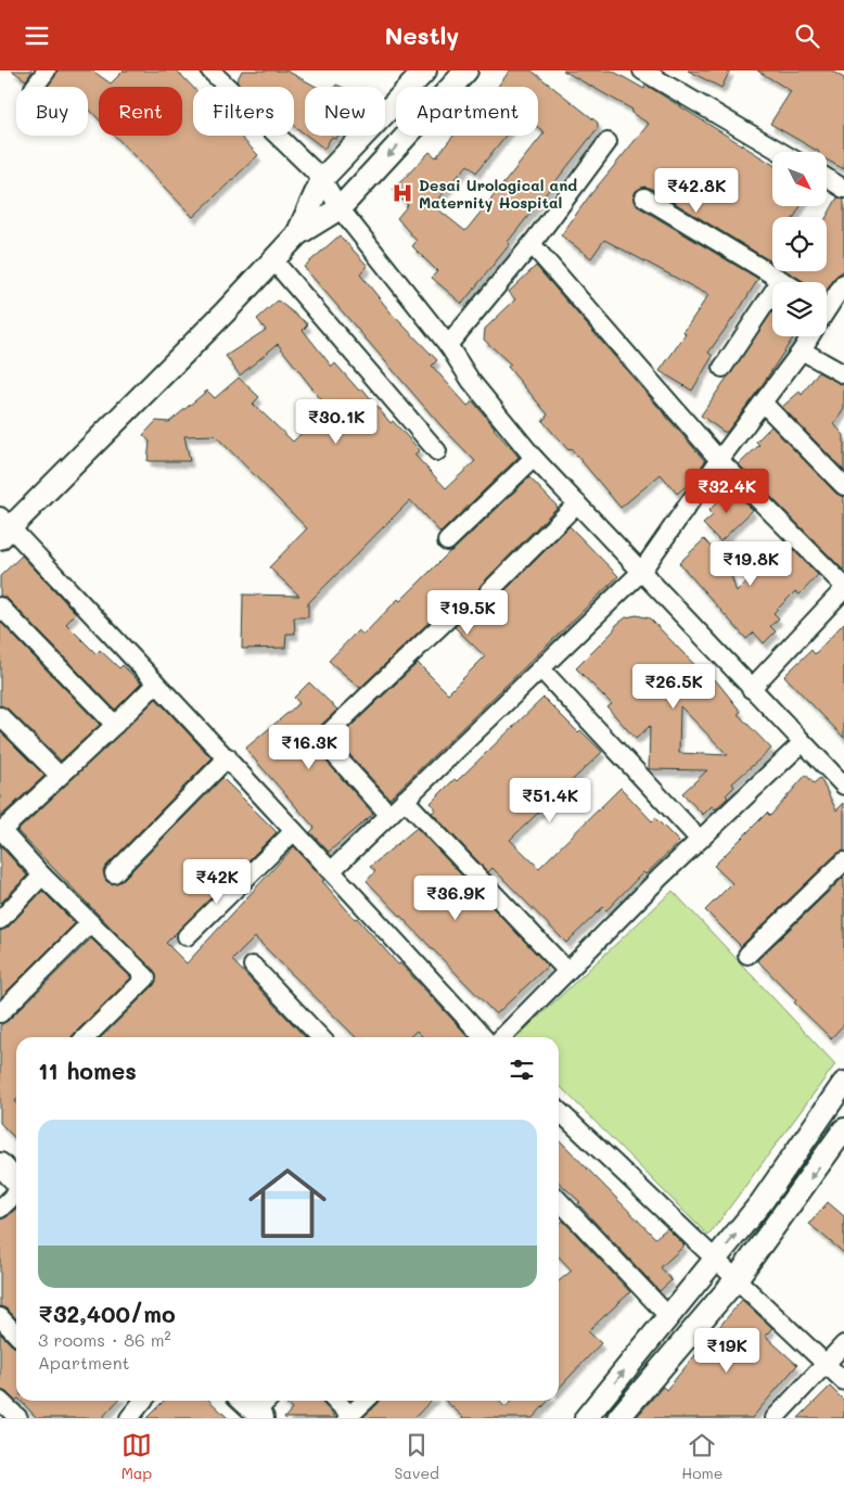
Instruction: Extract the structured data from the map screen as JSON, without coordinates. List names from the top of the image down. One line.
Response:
{"places":{"hospital":["Desai Urological and Maternity Hospital"]},"north":"bottom right","page":{"header":"Nestly","chip":["Buy","Rent","Filters","New","Apartment"],"price":["₹42.8K","₹30.1K","₹32.4K","₹19.8K","₹19.5K","₹26.5K","₹16.3K","₹51.4K","₹42K","₹36.9K","₹19K"],"heading":"11 homes","list":[{"name":"₹32,400/mo","note":"3 rooms · 86 m² · Apartment"}],"tabs":["Map","Saved","Home"]}}
